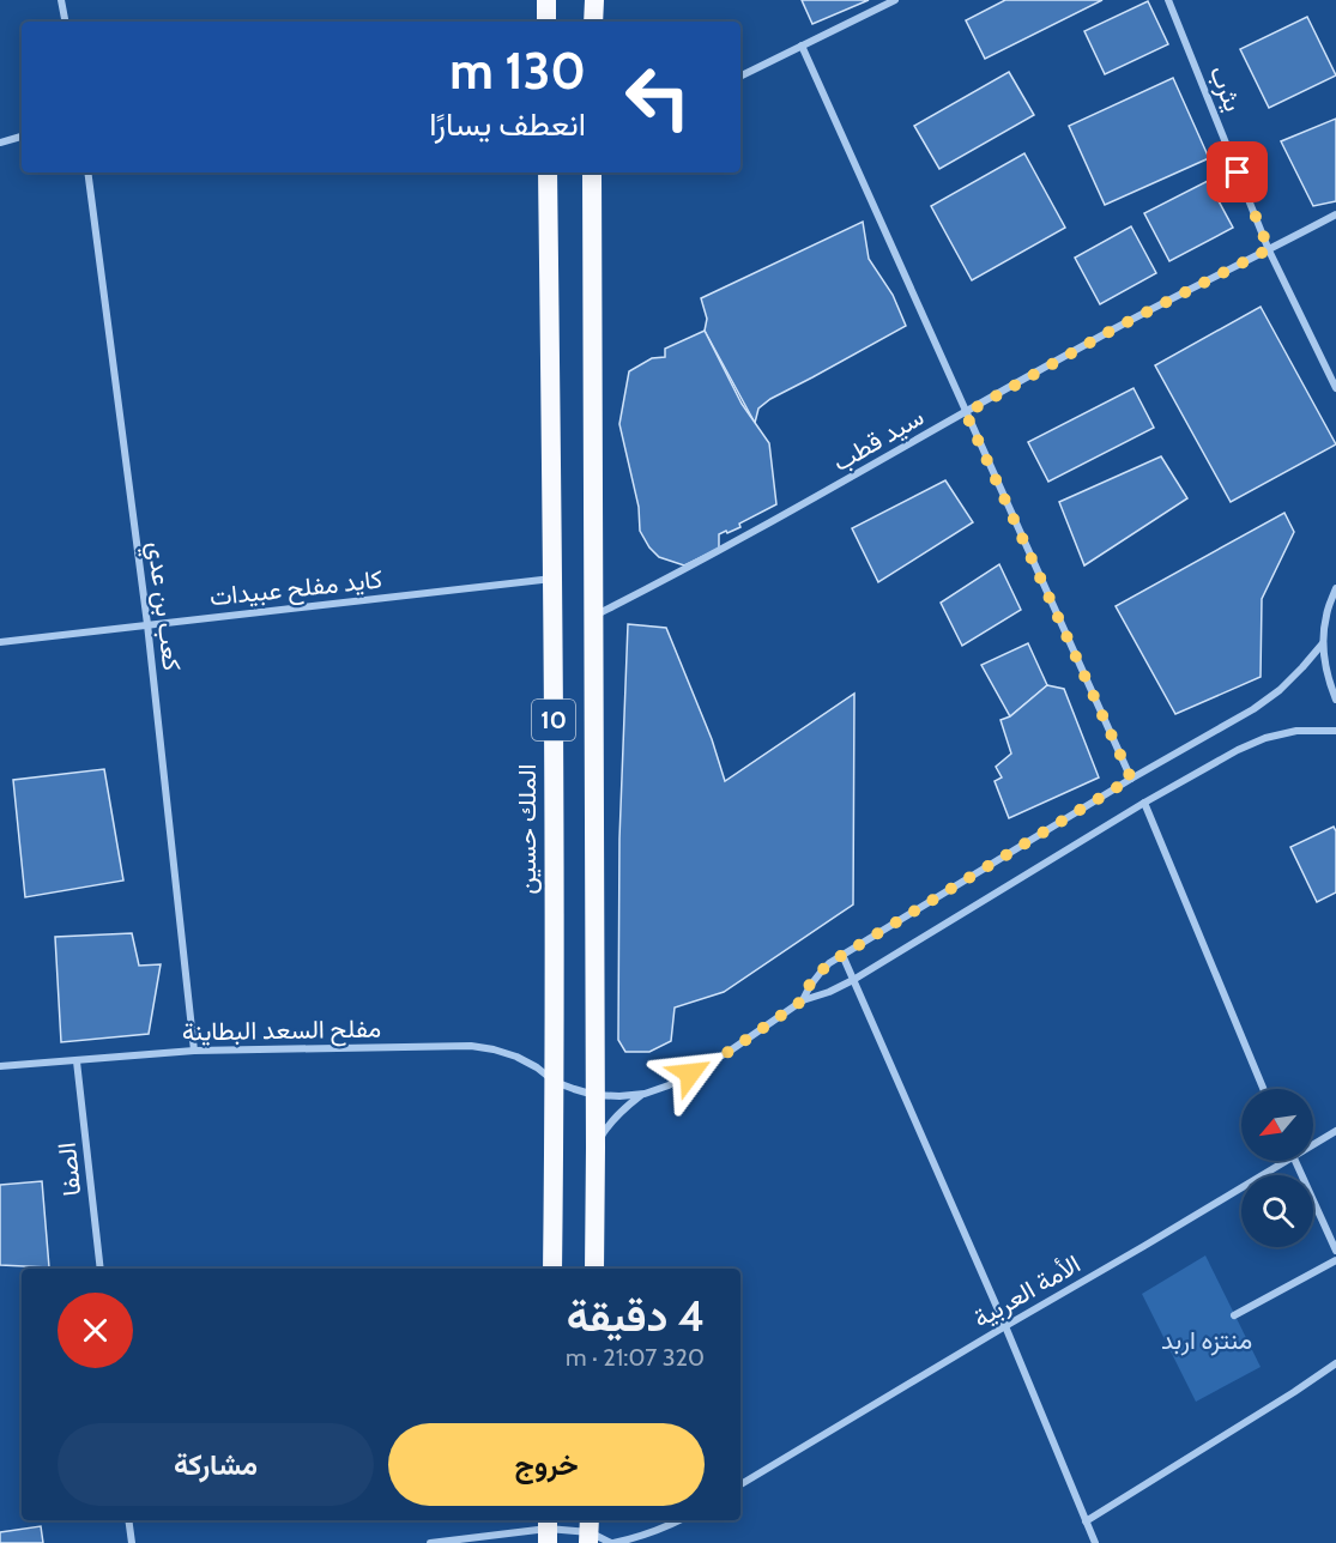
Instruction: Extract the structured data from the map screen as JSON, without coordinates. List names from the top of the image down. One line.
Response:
{"streets":{"highway":["10","الملك حسين"],"street":["يثرب","سيد قطب","كايد مفلح عبيدات","كعب بن عدي","مفلح السعد البطاينة","الصفا","الأمة العربية"]},"crossings":[["يثرب","سيد قطب"],["سيد قطب","10"],["كايد مفلح عبيدات","كعب بن عدي"],["كايد مفلح عبيدات","الملك حسين"],["كعب بن عدي","مفلح السعد البطاينة"],["10","مفلح السعد البطاينة"],["الملك حسين","مفلح السعد البطاينة"],["مفلح السعد البطاينة","الصفا"]],"parks":["منتزه اربد"],"north":"bottom left","page":{"turn":["130 m","انعطف يسارًا"],"heading":["4 دقيقة","320 m · 21:07"],"buttons":["خروج","مشاركة"]}}
